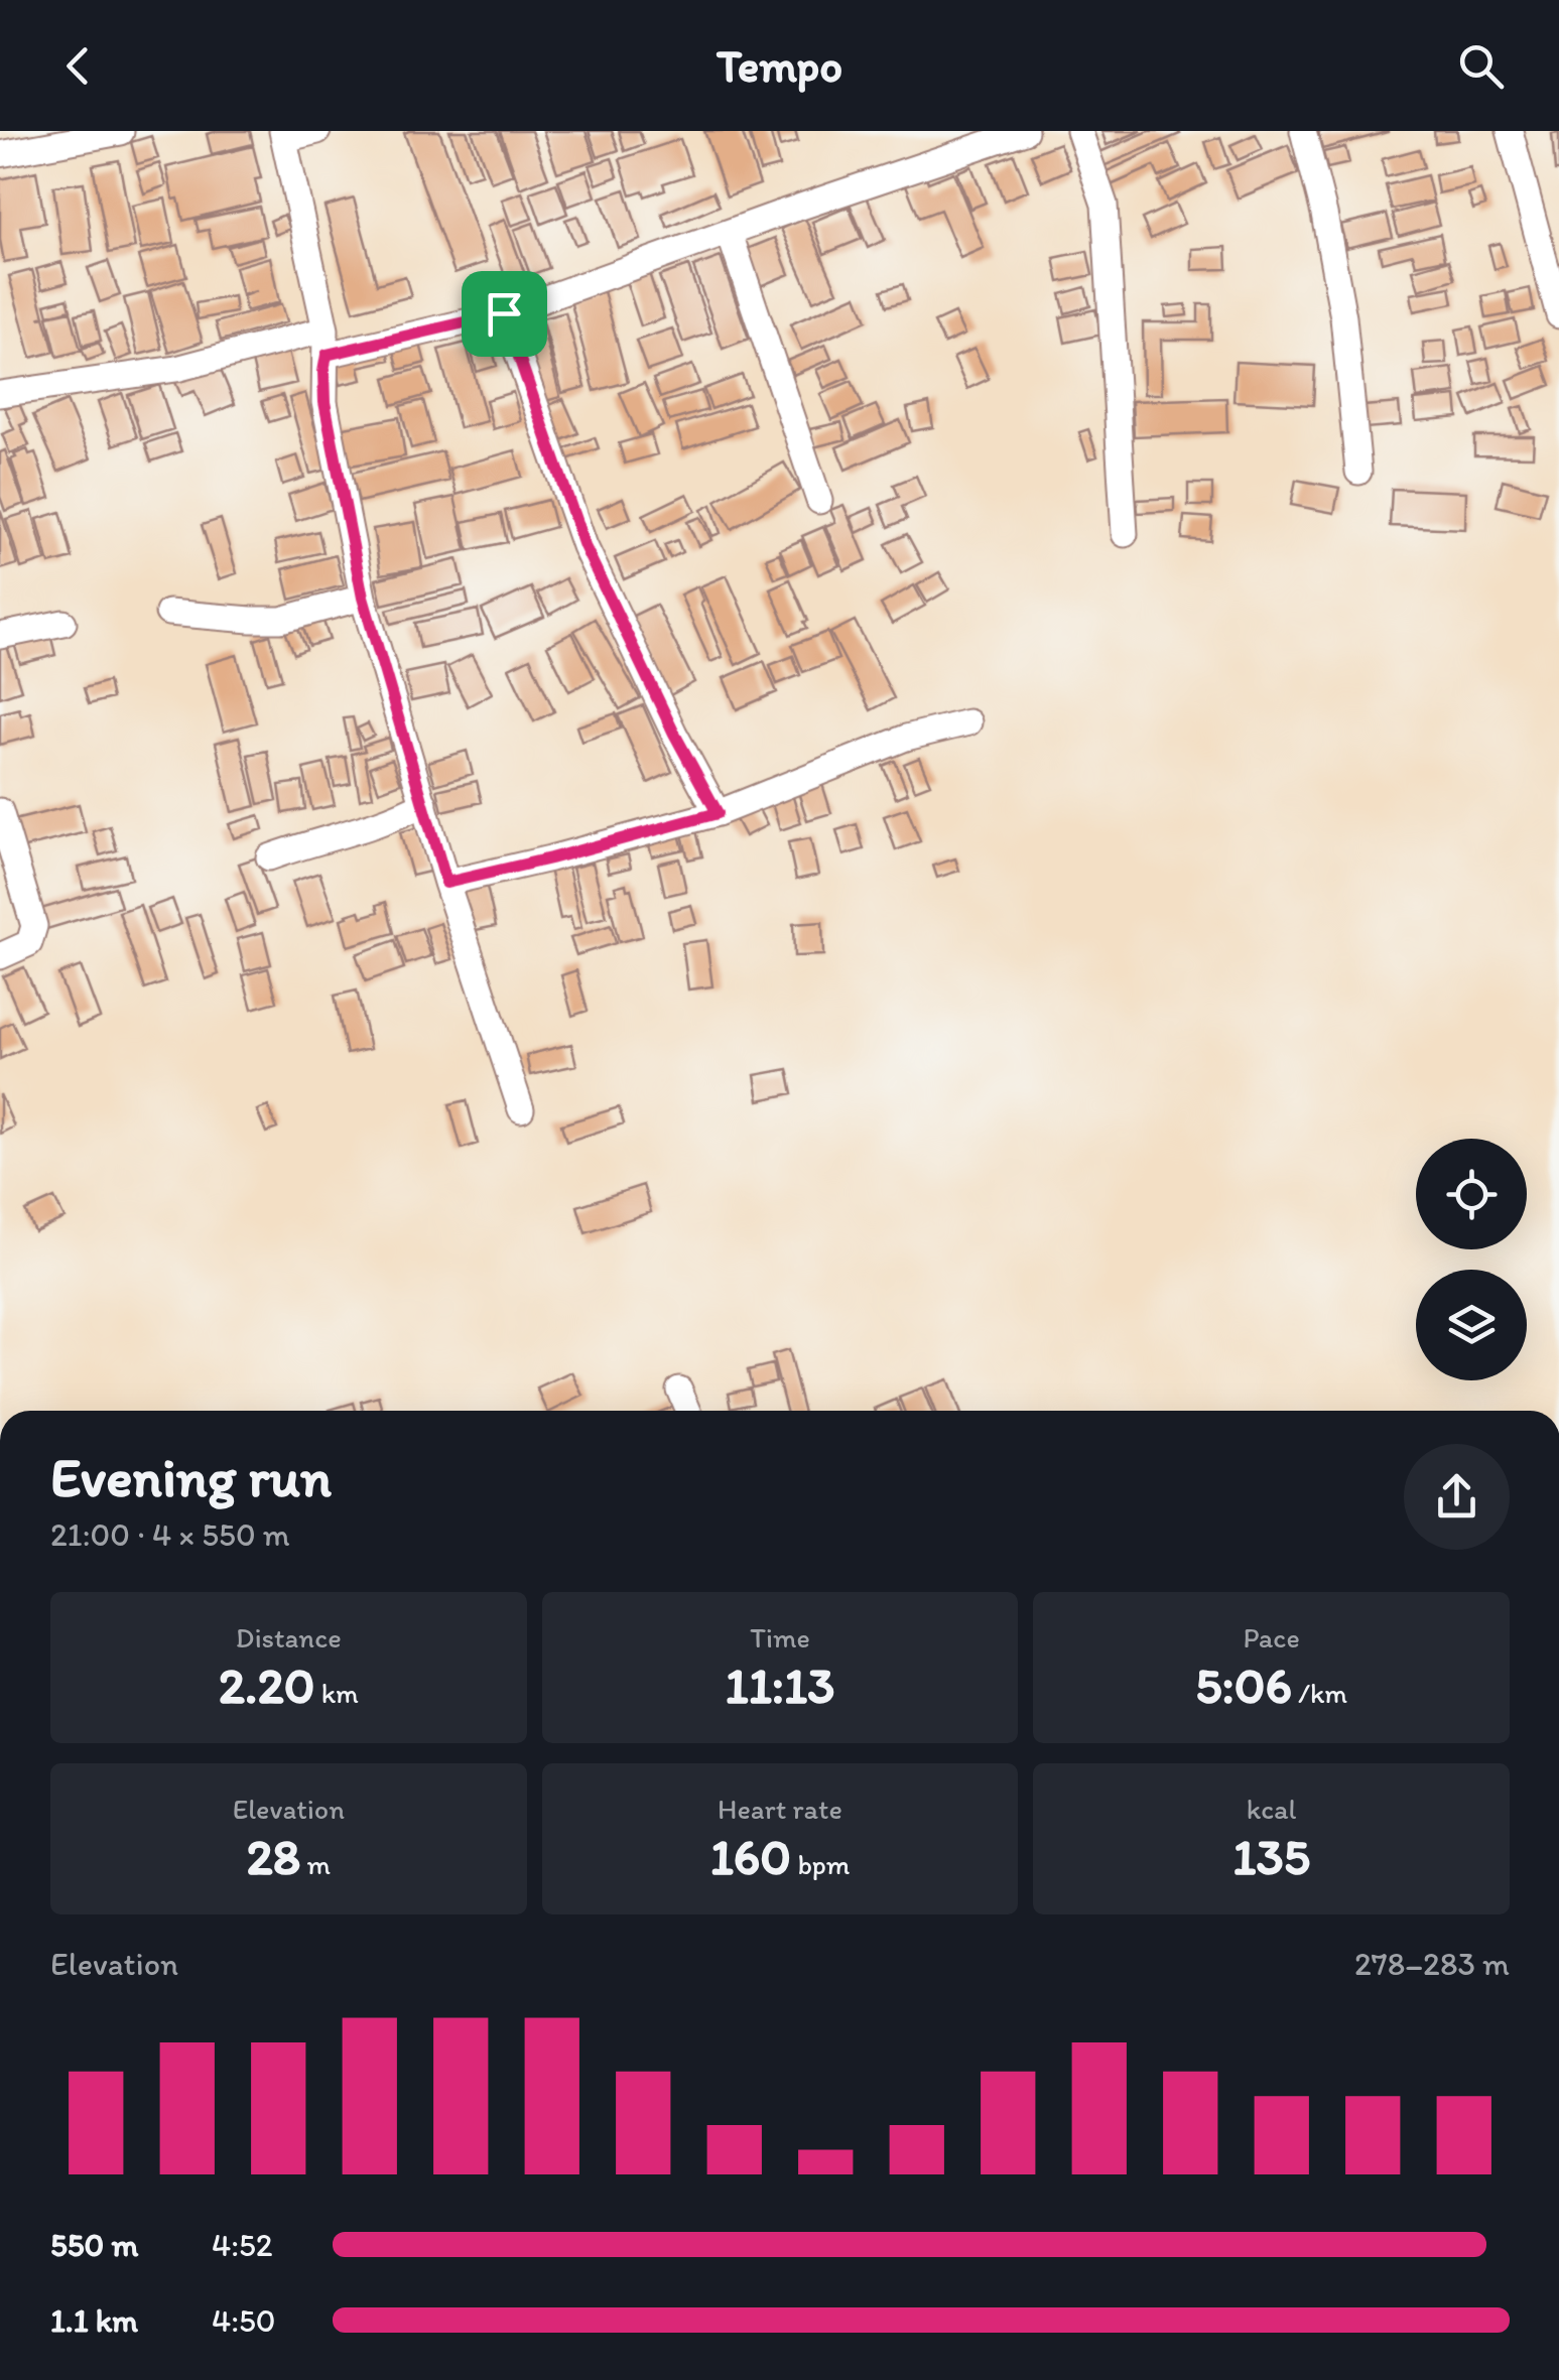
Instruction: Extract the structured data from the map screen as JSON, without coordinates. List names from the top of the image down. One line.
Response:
{"page":{"header":"Tempo","heading":["Evening run","21:00 · 4 × 550 m"],"stats":[["Distance","2.20 km"],["Time","11:13"],["Pace","5:06 /km"],["Elevation","28 m"],["Heart rate","160 bpm"],["kcal","135"]],"chart":["Elevation","278–283 m"],"list":[{"name":"550 m","note":"4:52"},{"name":"1.1 km","note":"4:50"}]}}
